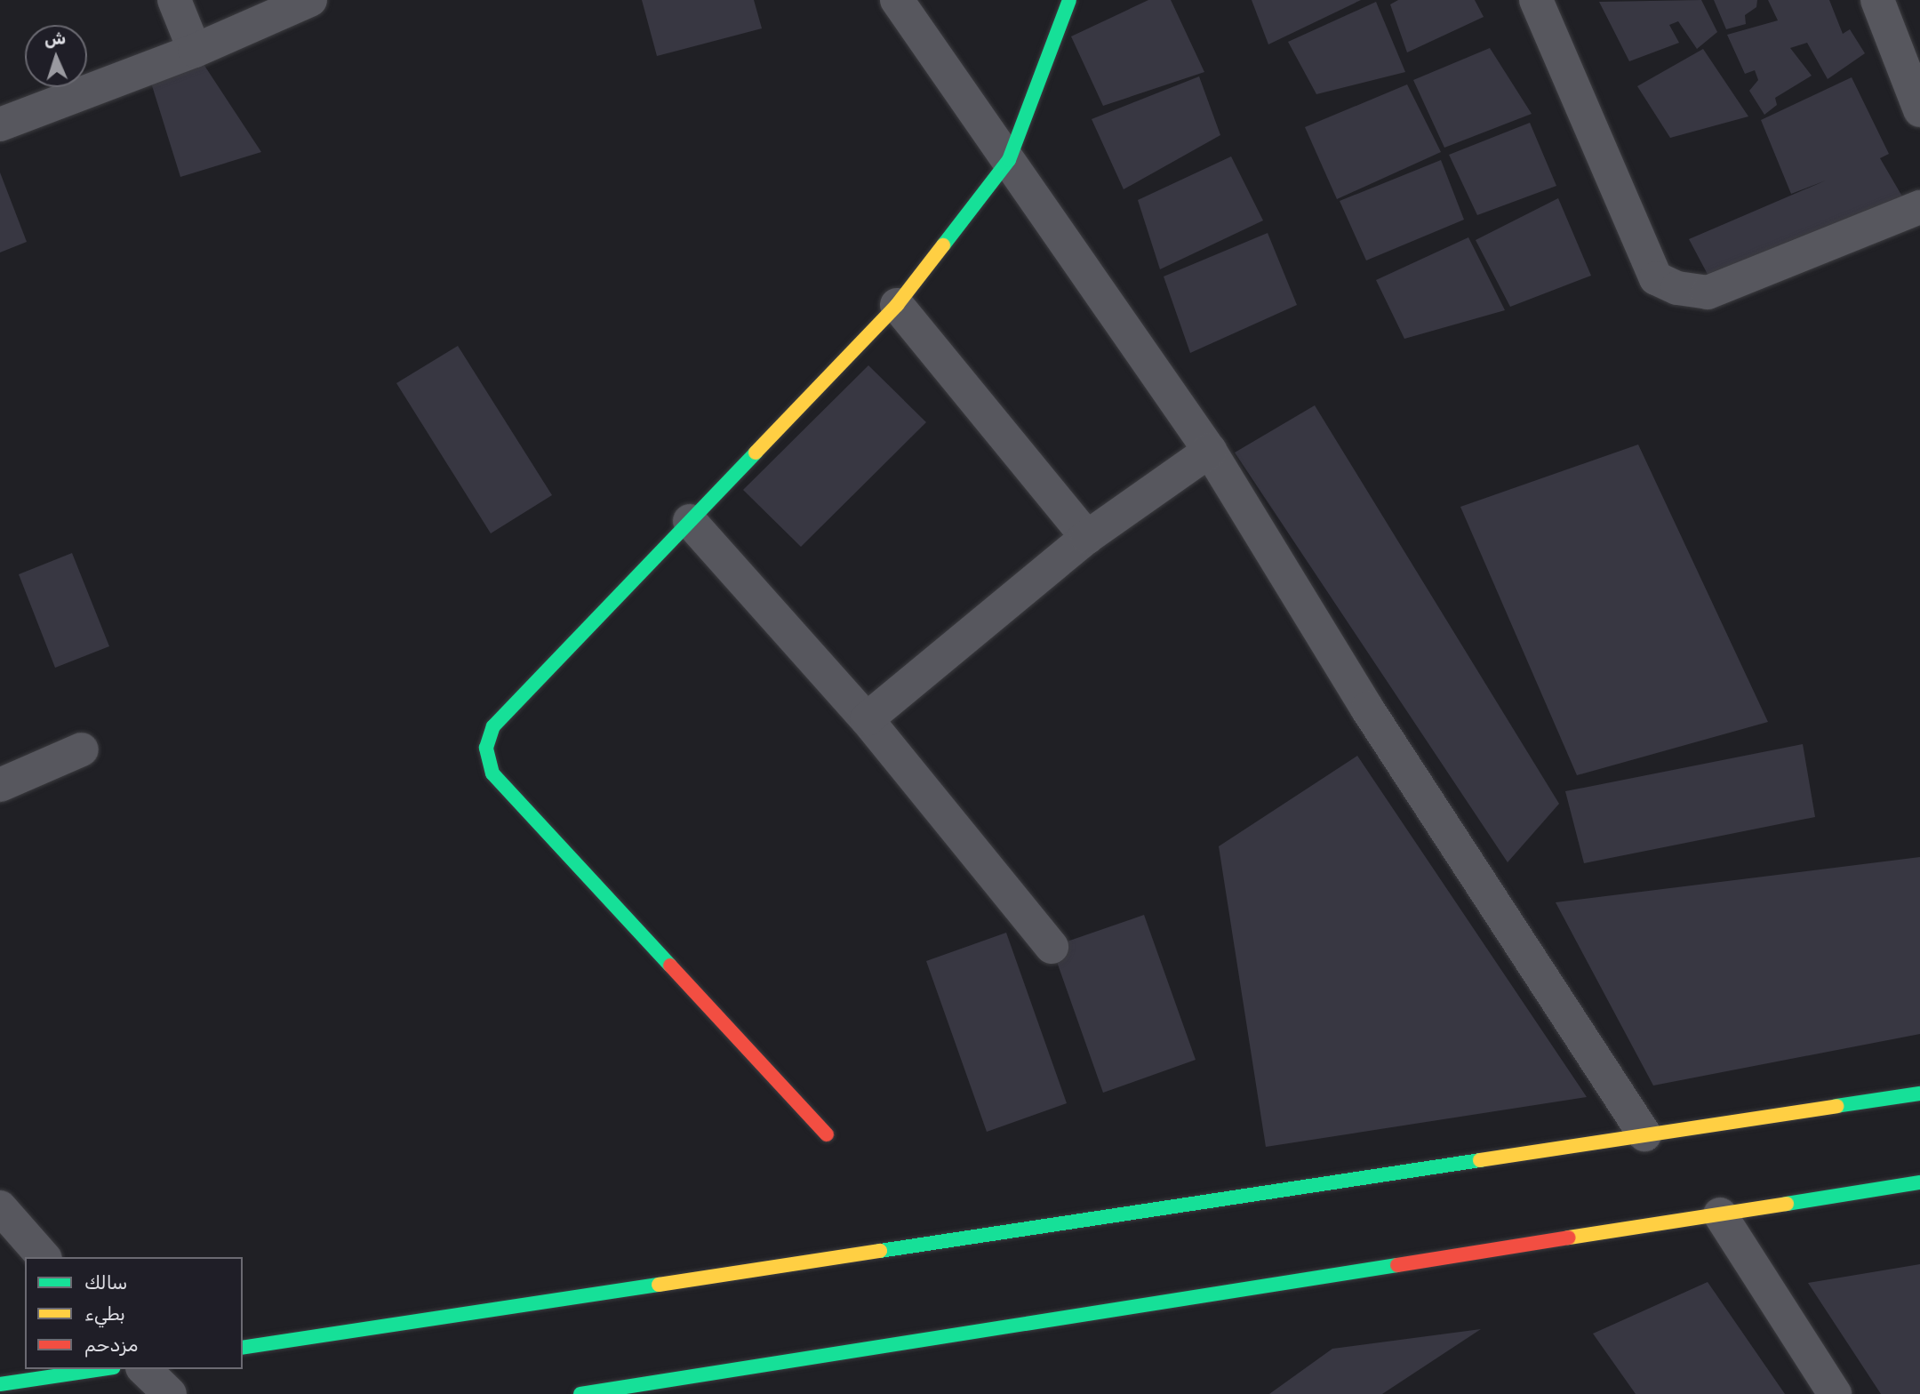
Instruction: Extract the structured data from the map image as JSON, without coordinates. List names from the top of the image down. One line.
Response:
{"legend":["سالك","بطيء","مزدحم"],"north":"top"}
